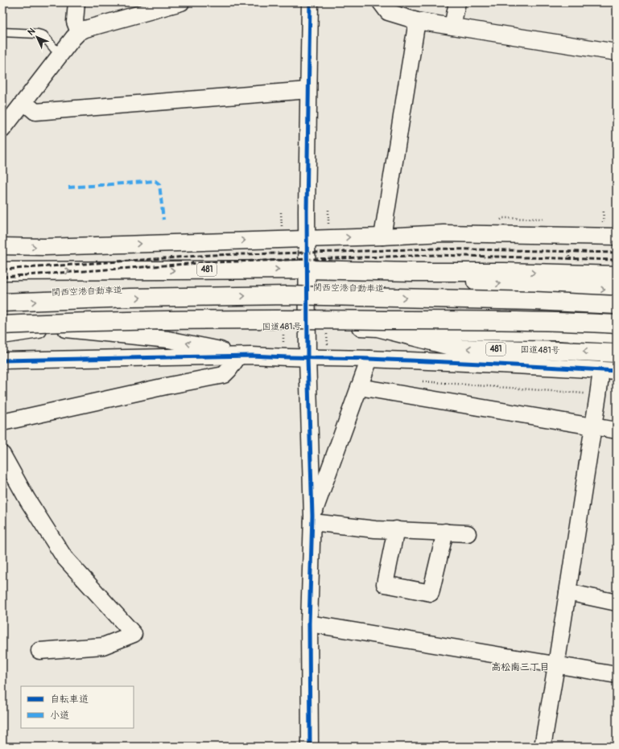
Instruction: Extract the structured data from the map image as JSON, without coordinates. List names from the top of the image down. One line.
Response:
{"streets":{"highway":["481","関西空港自動車道","国道481号"]},"crossings":[["481","国道481号"]],"districts":["高松南三丁目"],"legend":["自転車道","小道"],"north":"top left"}
